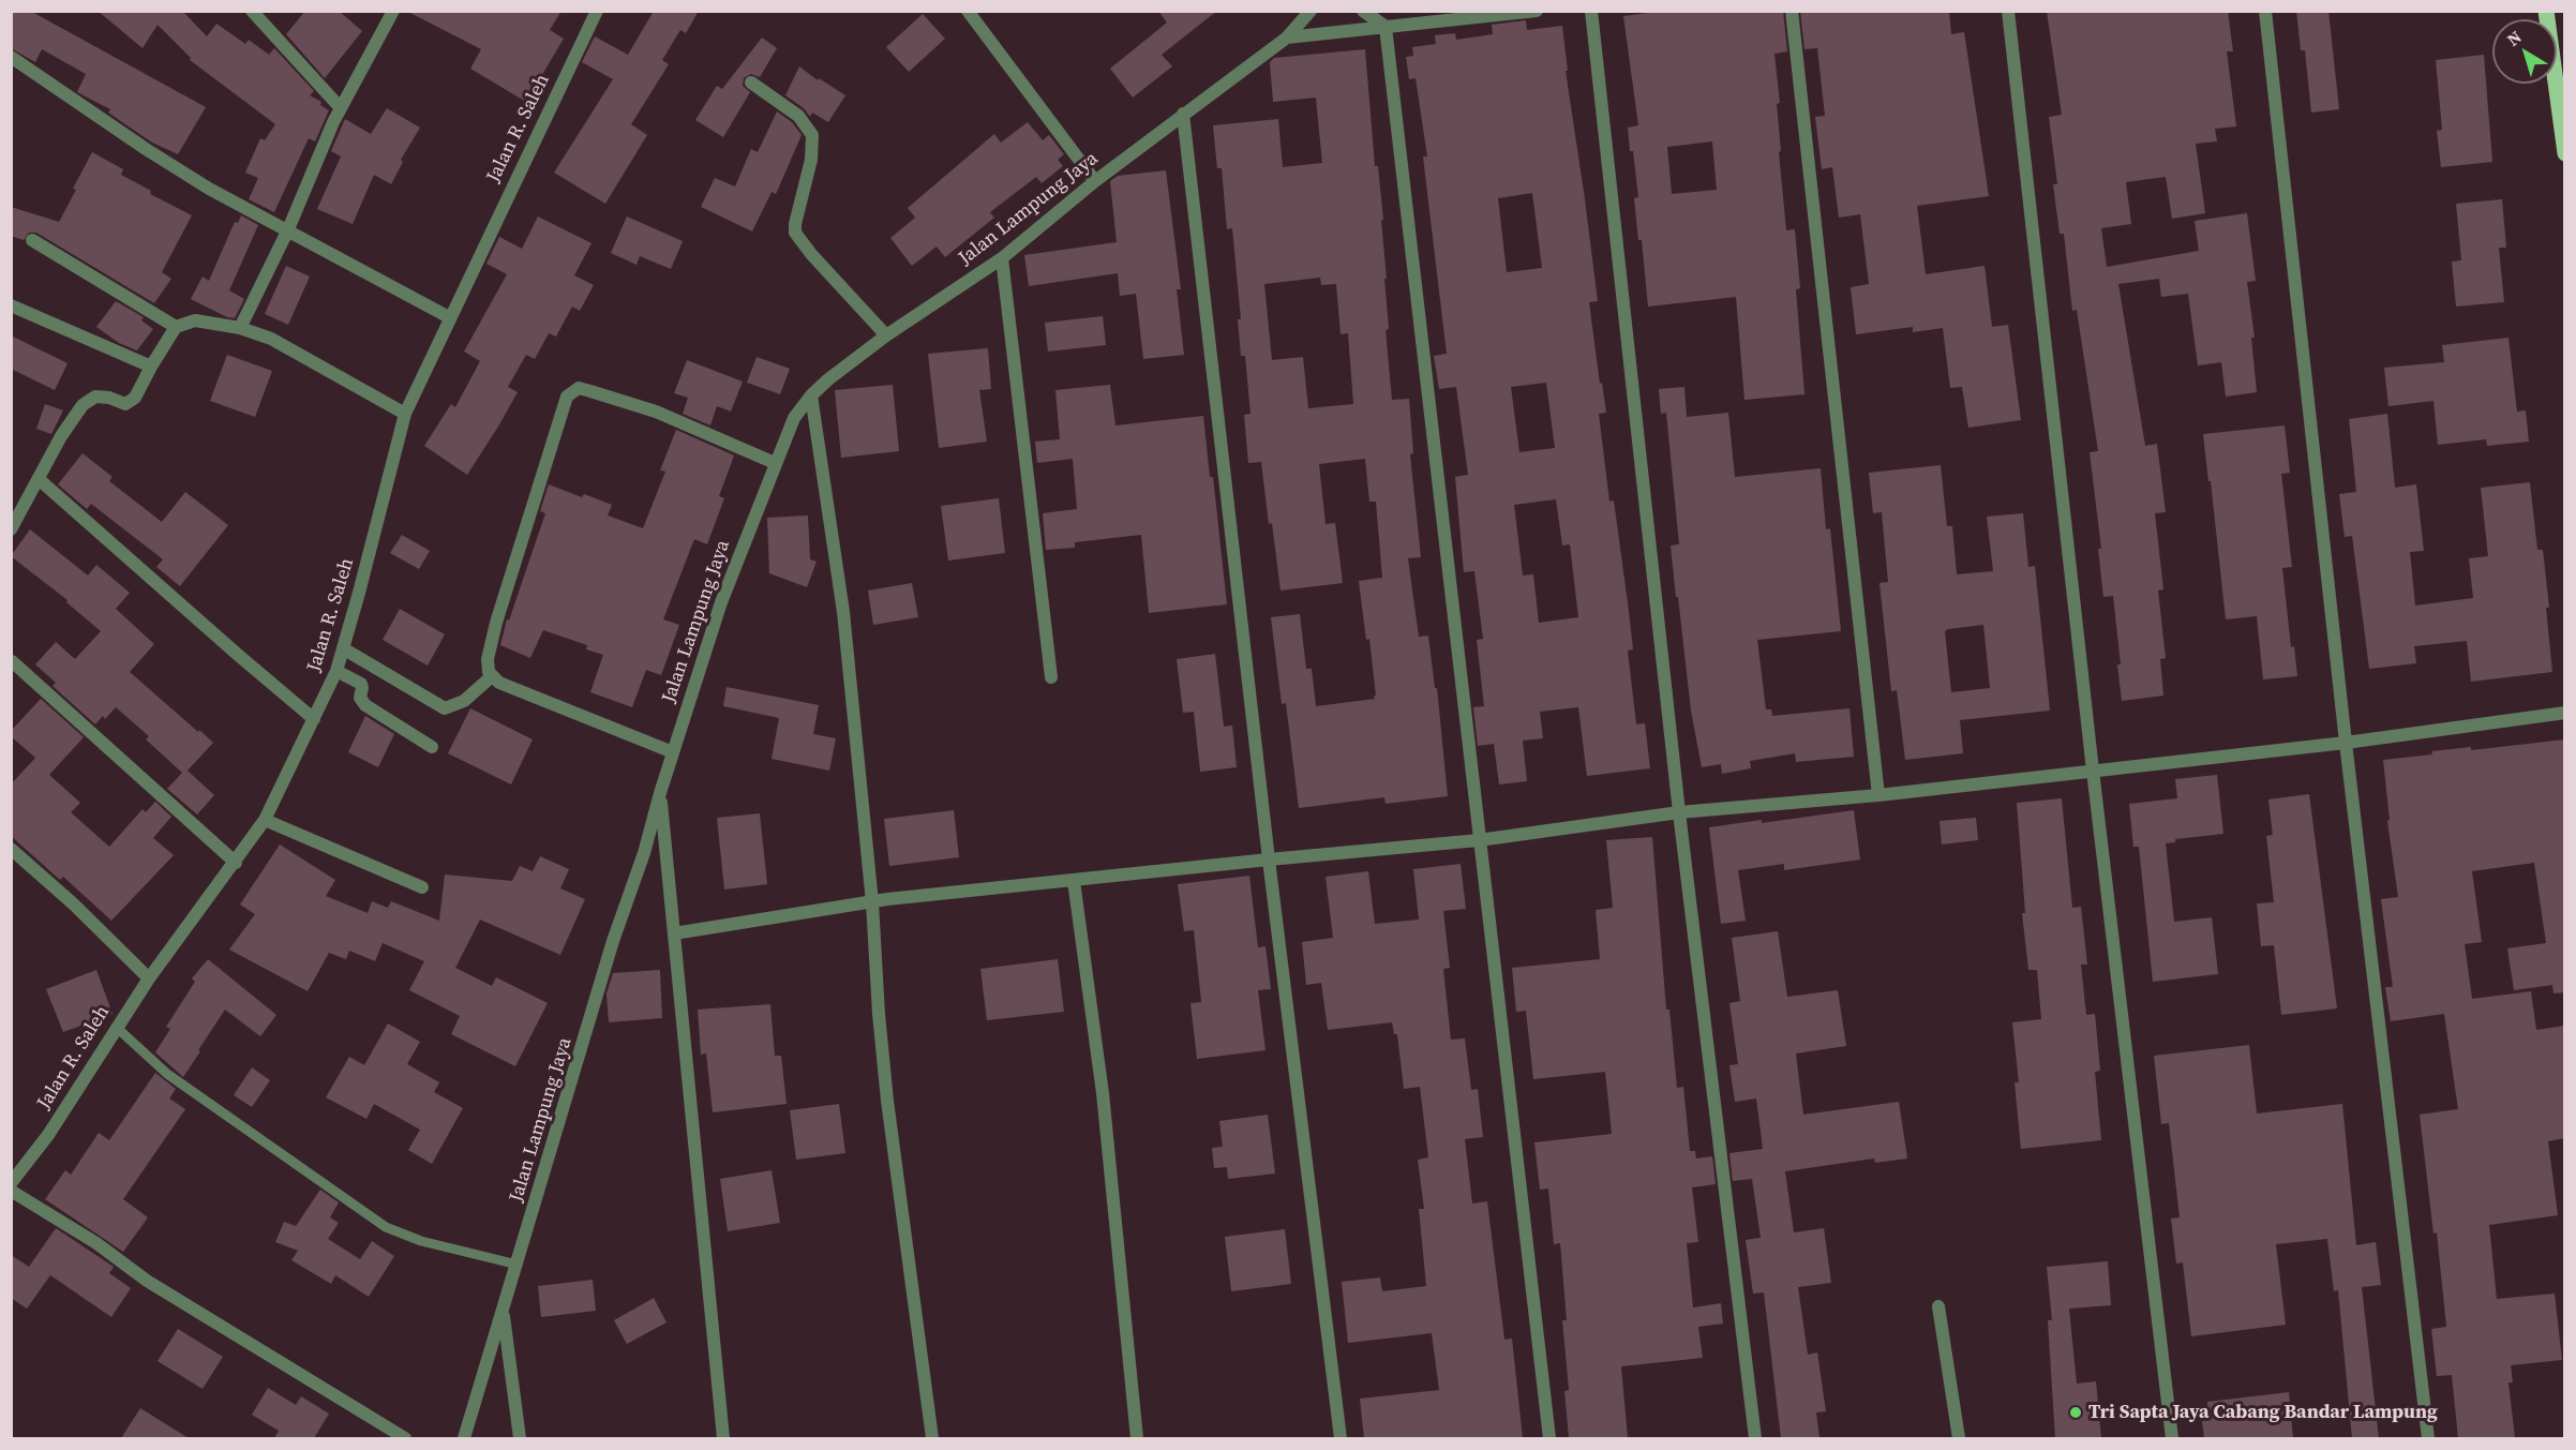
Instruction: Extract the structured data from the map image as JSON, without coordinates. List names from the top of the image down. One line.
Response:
{"streets":{"street":["Jalan R. Saleh","Jalan Lampung Jaya"]},"places":["Tri Sapta Jaya Cabang Bandar Lampung"],"north":"top left"}
